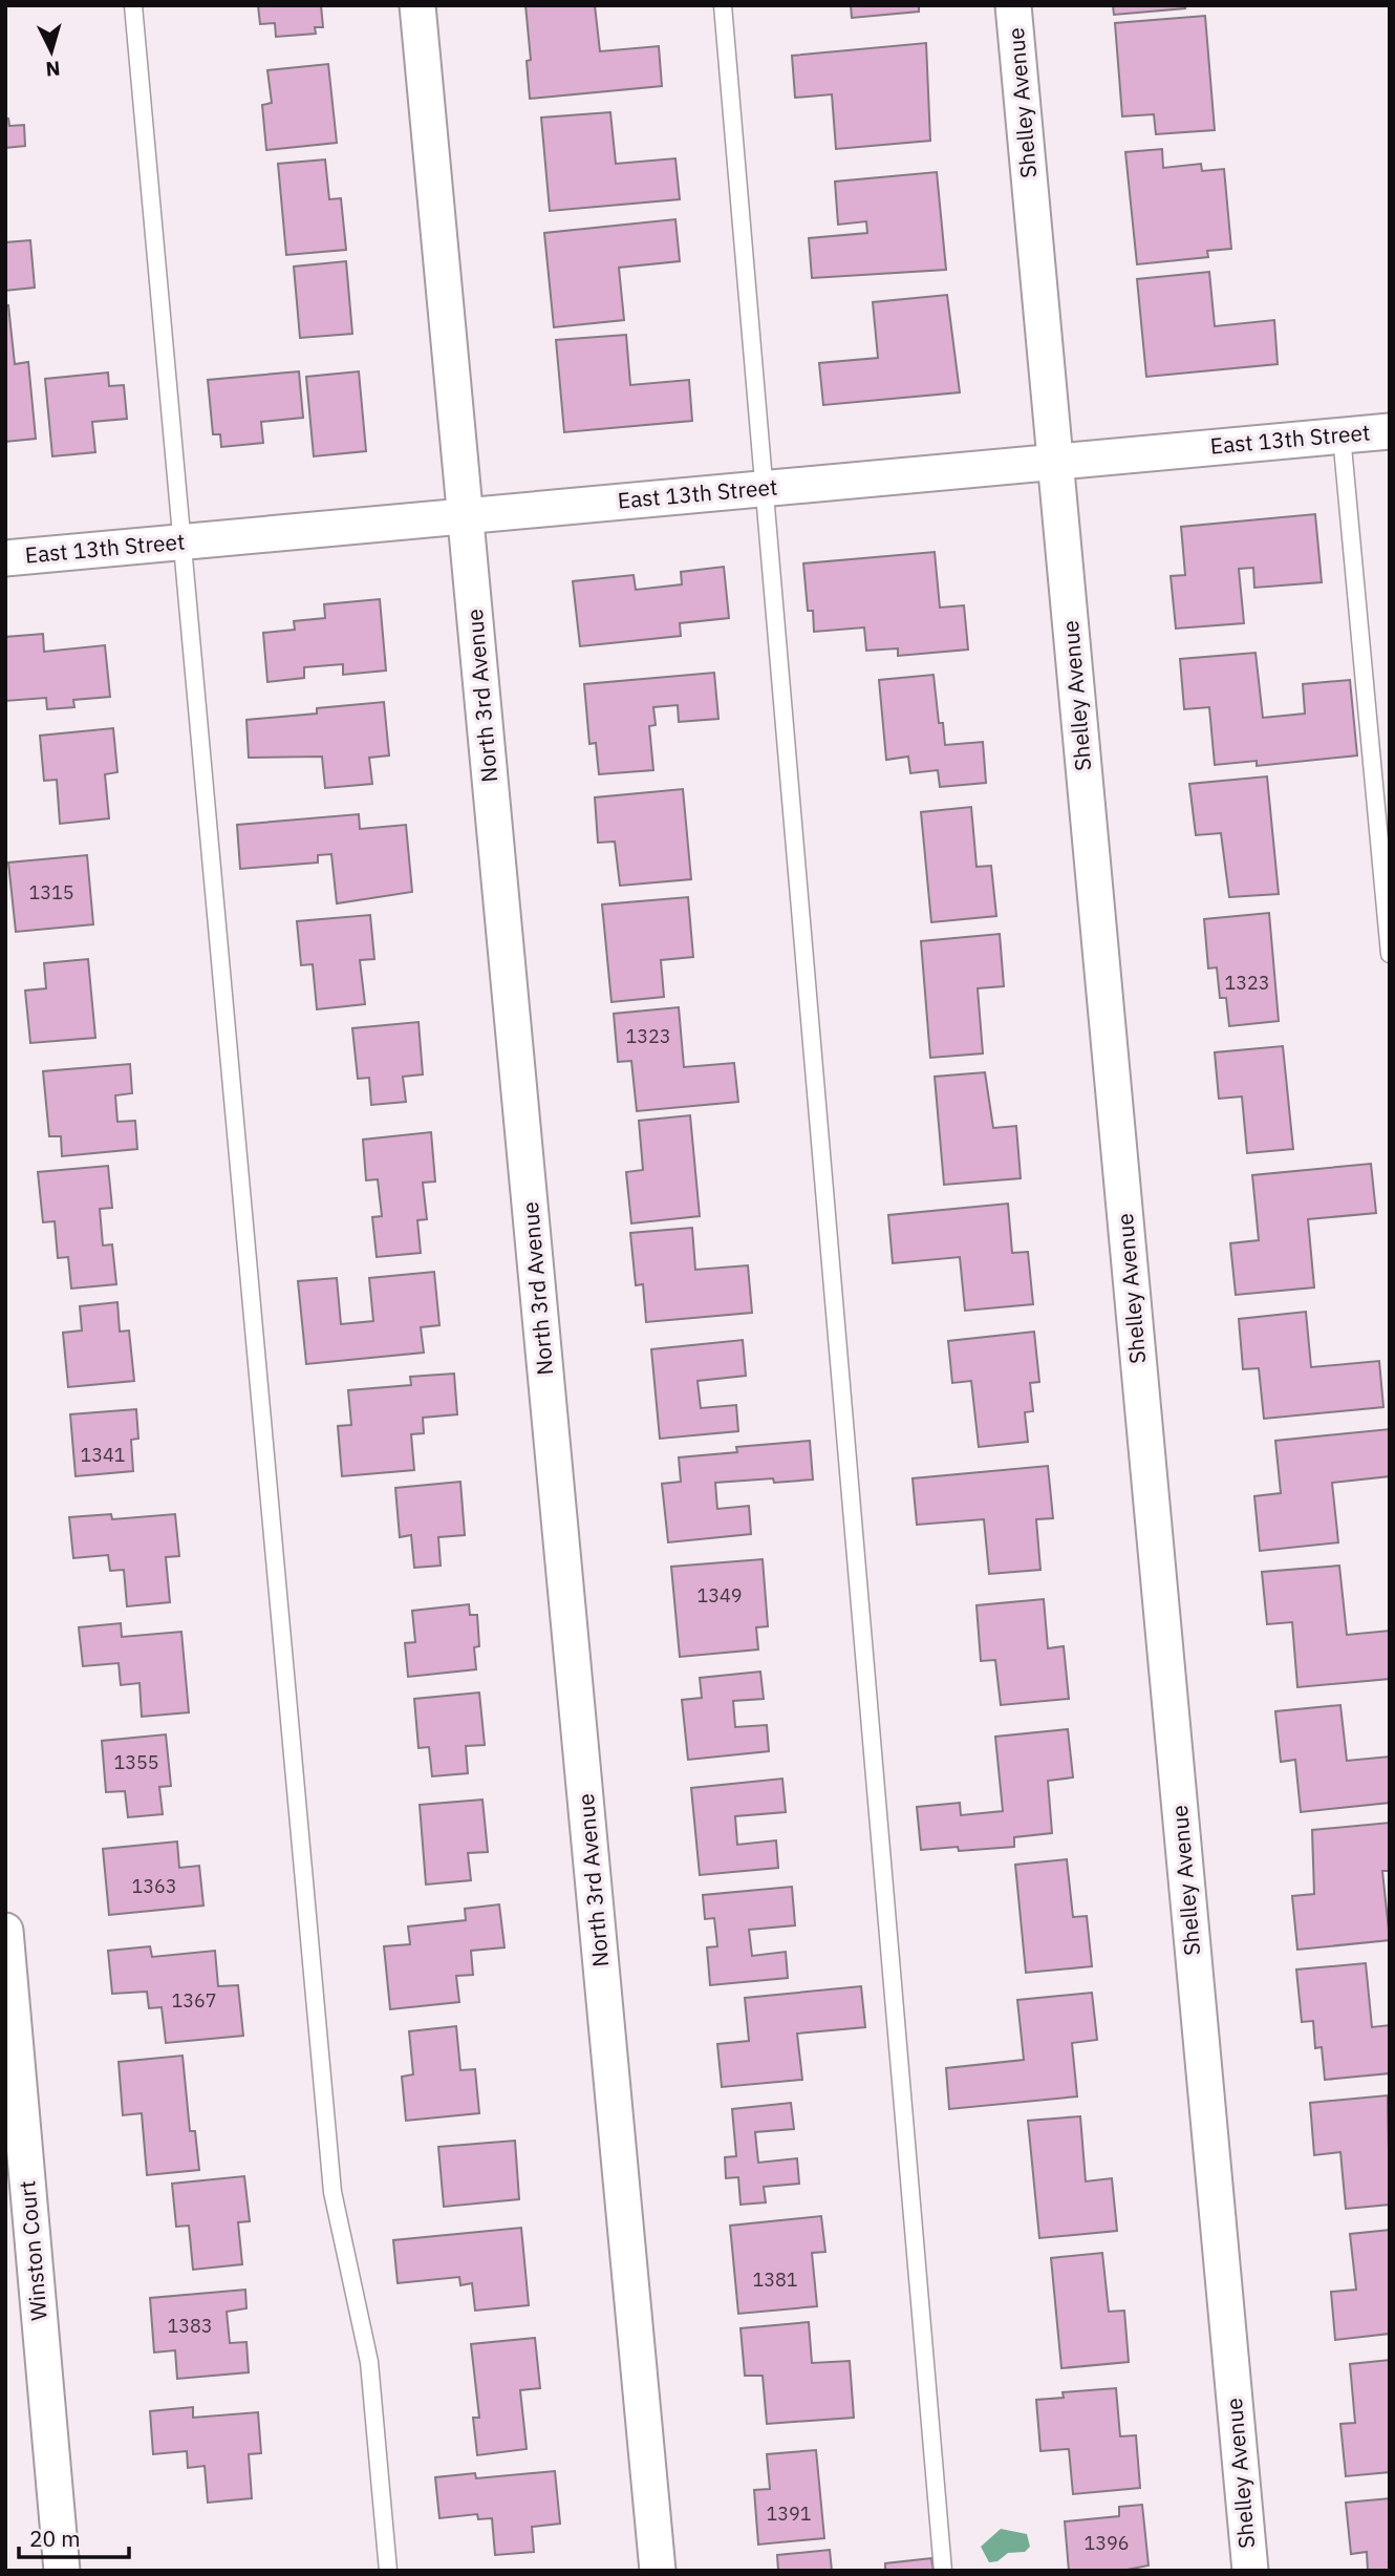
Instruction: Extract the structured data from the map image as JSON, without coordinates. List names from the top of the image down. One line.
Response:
{"streets":{"street":["Shelley Avenue","East 13th Street","North 3rd Avenue","Winston Court"]},"crossings":[["Shelley Avenue","East 13th Street"],["East 13th Street","North 3rd Avenue"]],"house_numbers":["1315","1323","1323","1341","1349","1355","1363","1367","1381","1383","1391","1396"],"scale_bar":"20 m","north":"bottom"}
